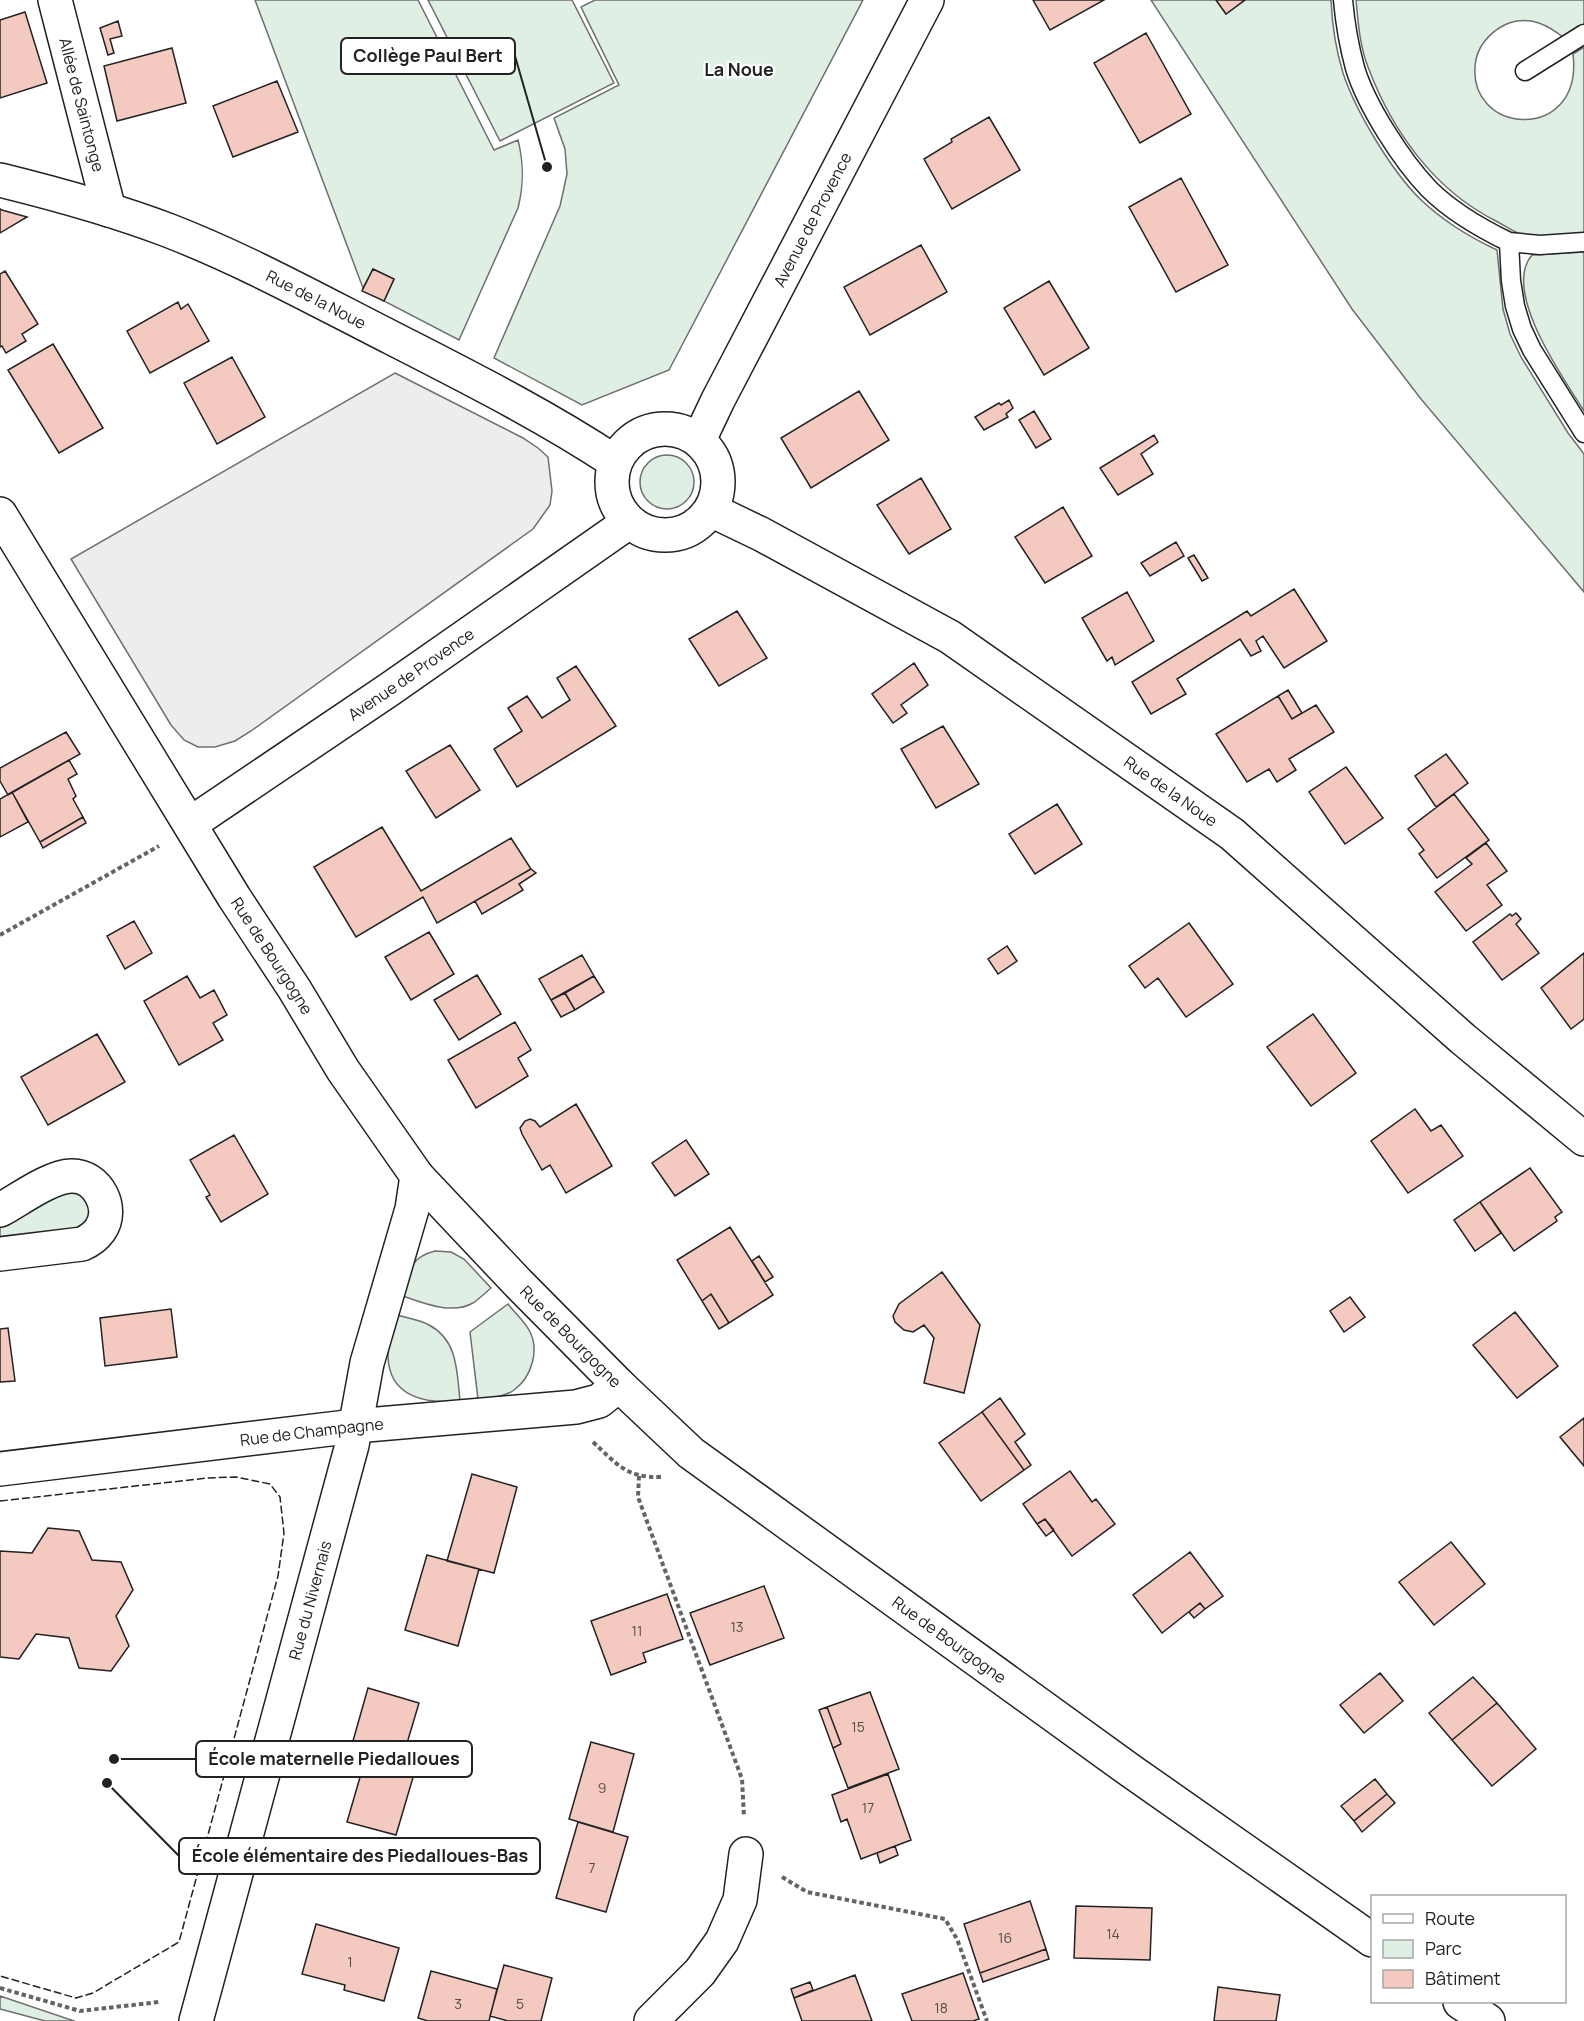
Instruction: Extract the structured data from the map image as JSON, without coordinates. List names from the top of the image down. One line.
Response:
{"streets":{"street":["Allée de Saintonge","Avenue de Provence","Rue de la Noue","Rue de Bourgogne","Rue de Champagne","Rue du Nivernais"]},"crossings":[["Allée de Saintonge","Rue de la Noue"],["Avenue de Provence","Rue de la Noue"],["Avenue de Provence","Rue de Bourgogne"],["Rue de Bourgogne","Rue de Champagne"],["Rue de Bourgogne","Rue du Nivernais"],["Rue de Champagne","Rue du Nivernais"]],"districts":["La Noue"],"places":["Collège Paul Bert","École maternelle Piedalloues","École élémentaire des Piedalloues-Bas"],"house_numbers":["13","11","15","9","17","7","14","16","1","3","5","18"],"legend":["Route","Parc","Bâtiment"]}
